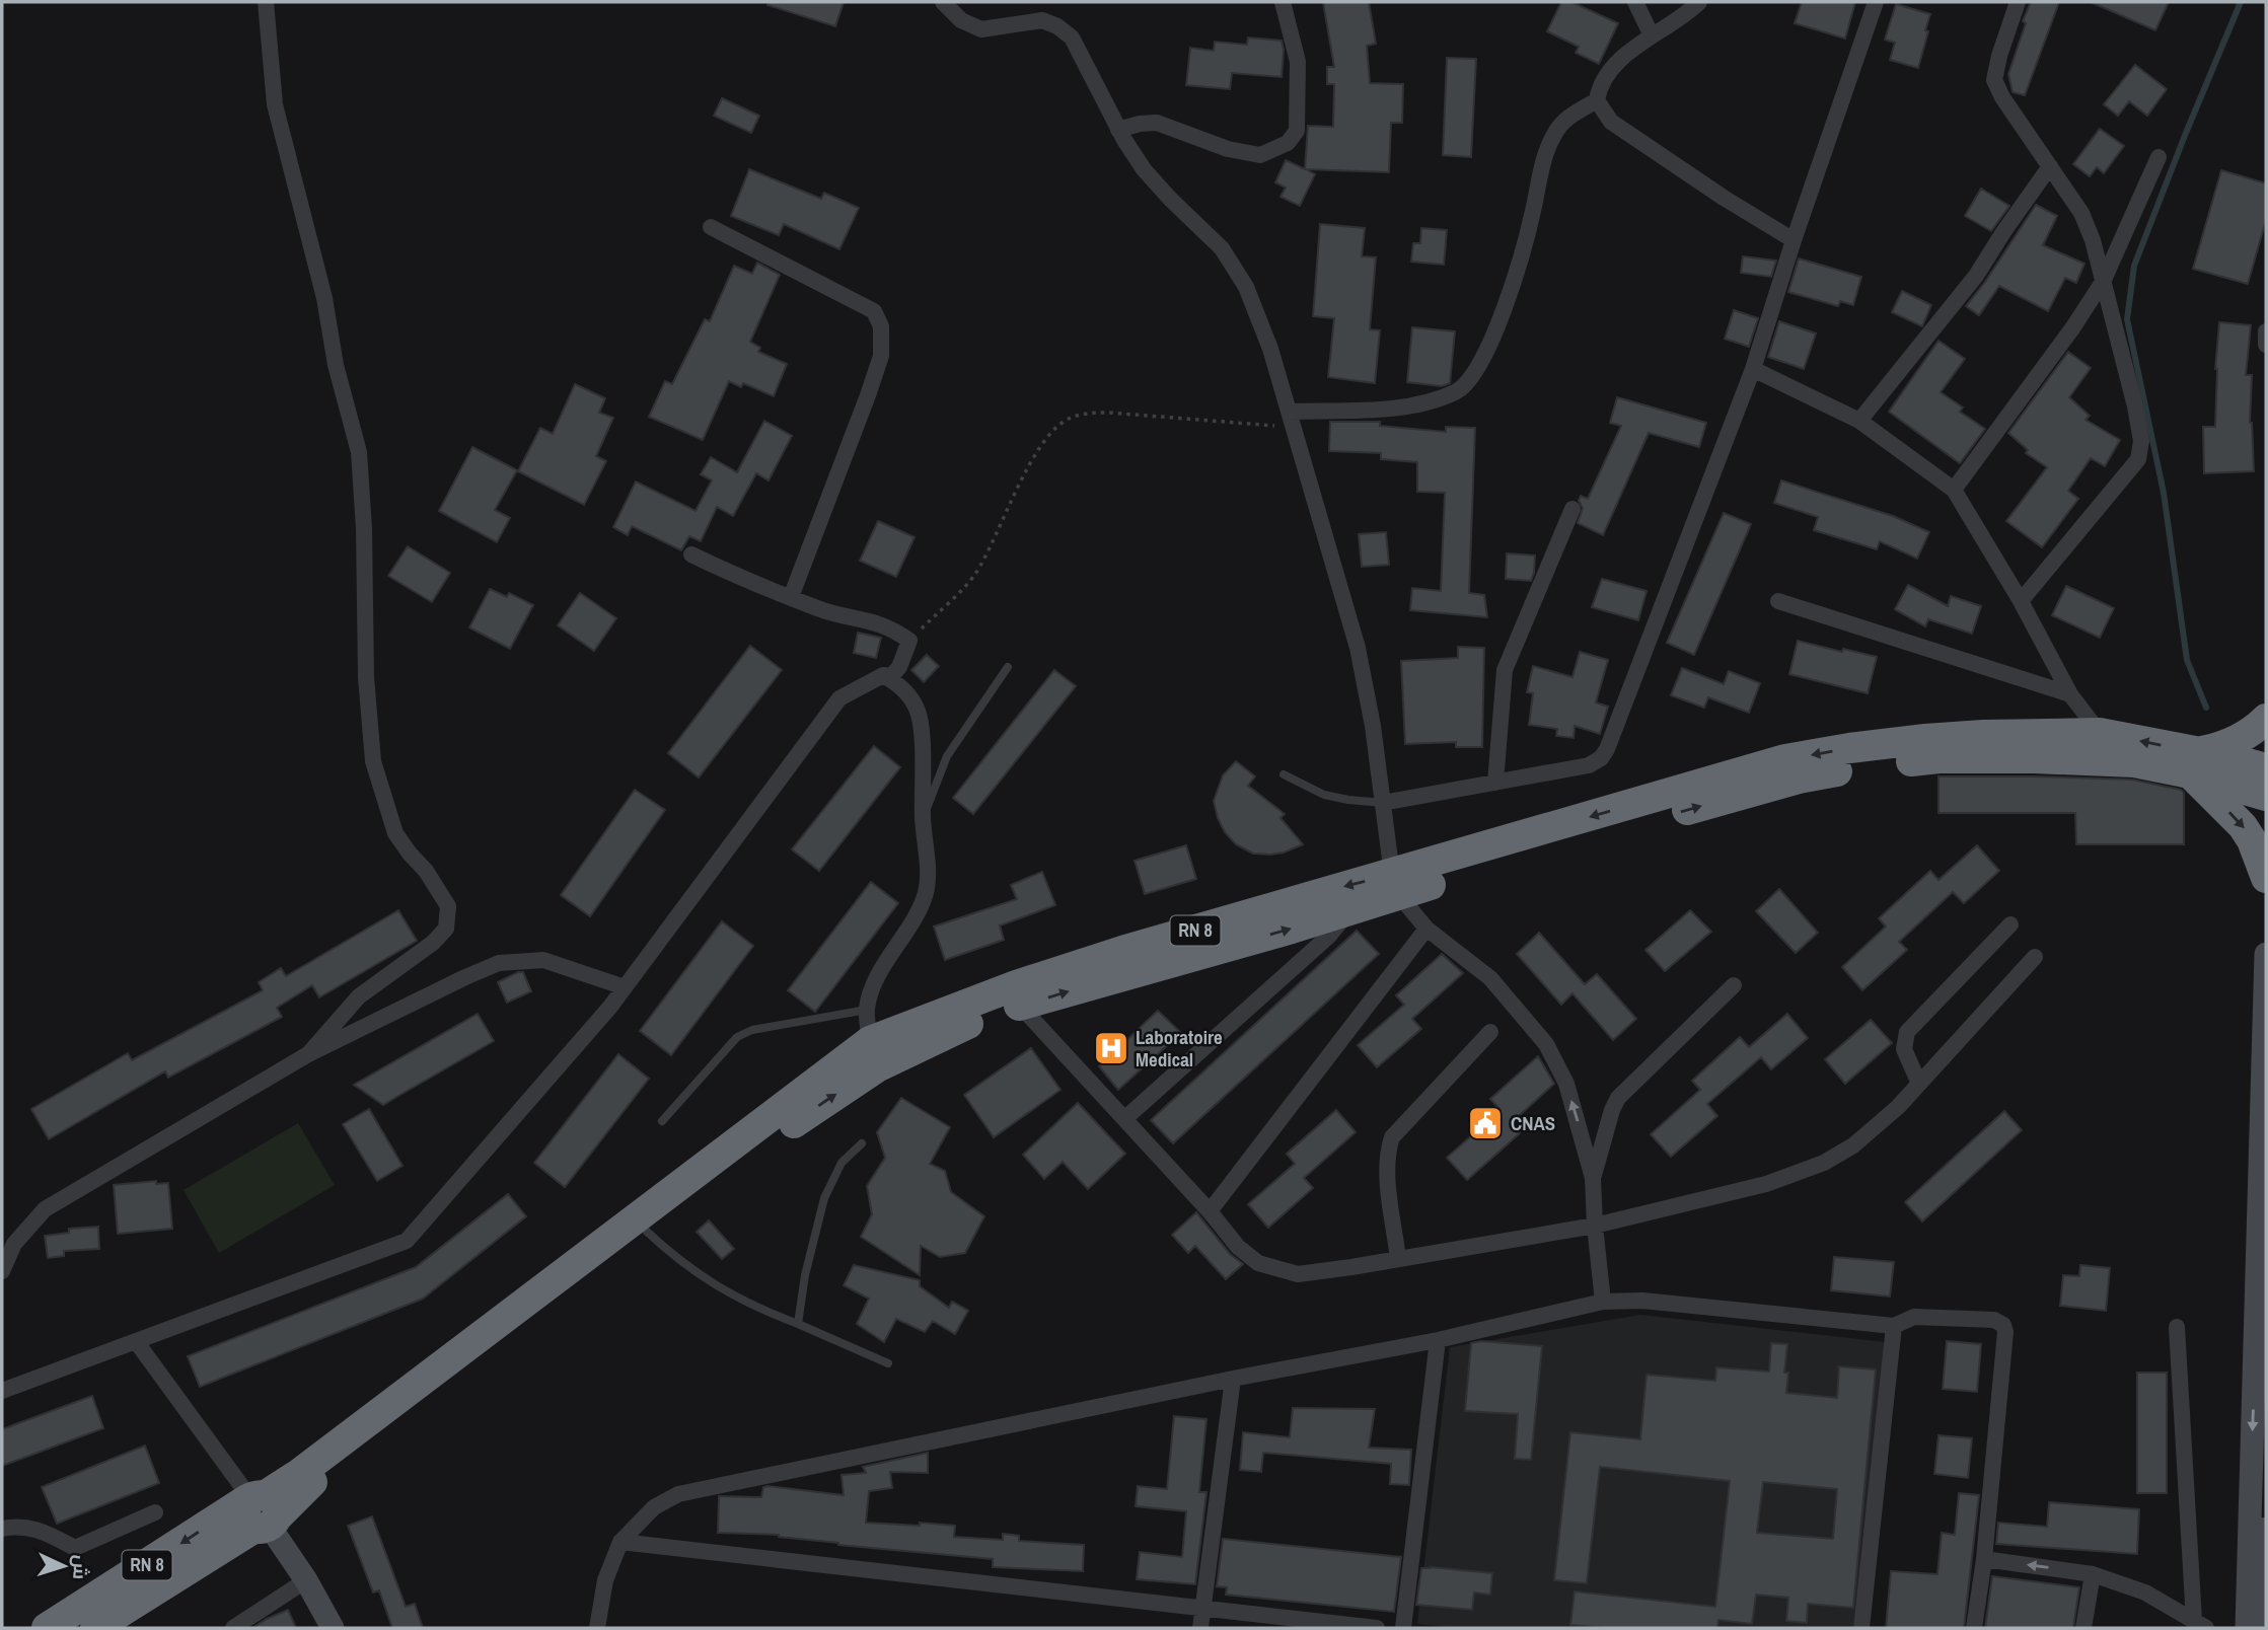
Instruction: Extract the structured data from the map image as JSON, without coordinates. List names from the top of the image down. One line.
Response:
{"streets":{"highway":["RN 8"]},"places":{"hospital":["Laboratoire Medical"],"public building":["CNAS"]},"north":"right"}
